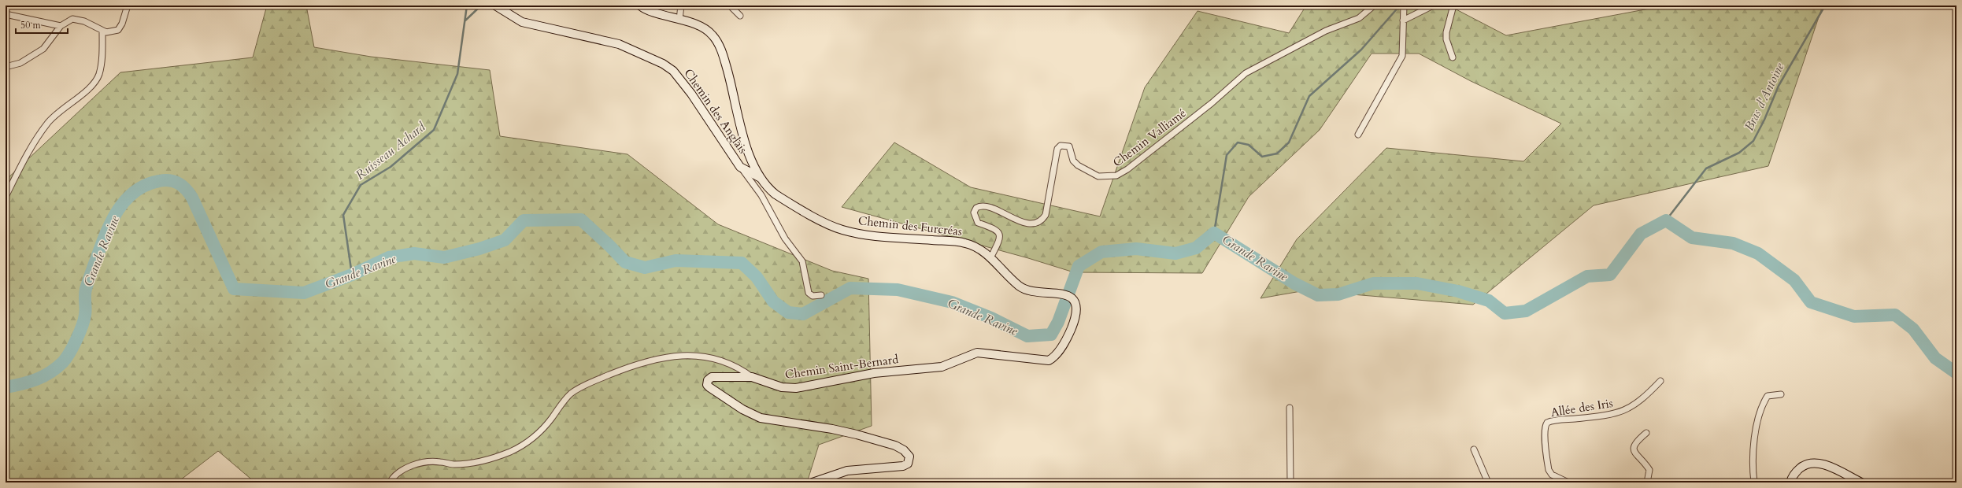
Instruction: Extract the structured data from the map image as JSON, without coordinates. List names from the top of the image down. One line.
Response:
{"streets":{"street":["Chemin des Anglais","Chemin Valliamé","Chemin des Furcréas","Chemin Saint-Bernard","Allée des Iris"]},"crossings":[["Chemin des Anglais","Chemin des Furcréas"],["Chemin Valliamé","Chemin des Furcréas"],["Chemin des Furcréas","Chemin Saint-Bernard"]],"water":["Bras d'Antoine","Ruisseau Achard","Grande Ravine"],"scale_bar":"50 m"}
